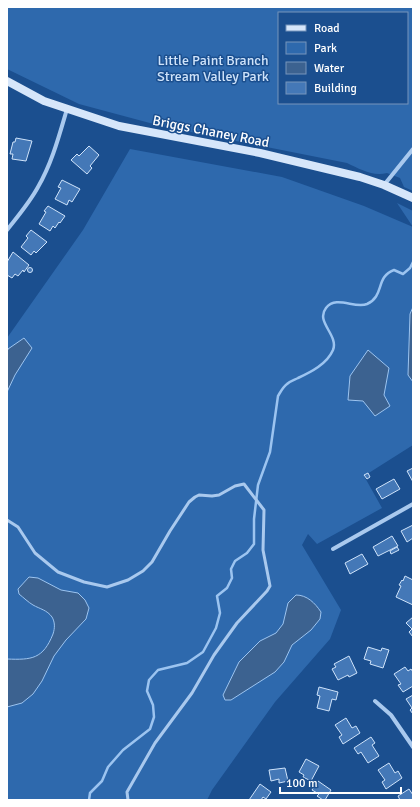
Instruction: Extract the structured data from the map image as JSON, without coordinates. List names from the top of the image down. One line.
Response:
{"streets":{"main road":["Briggs Chaney Road"]},"parks":["Little Paint Branch Stream Valley Park"],"legend":["Road","Park","Water","Building"],"scale_bar":"100 m"}
